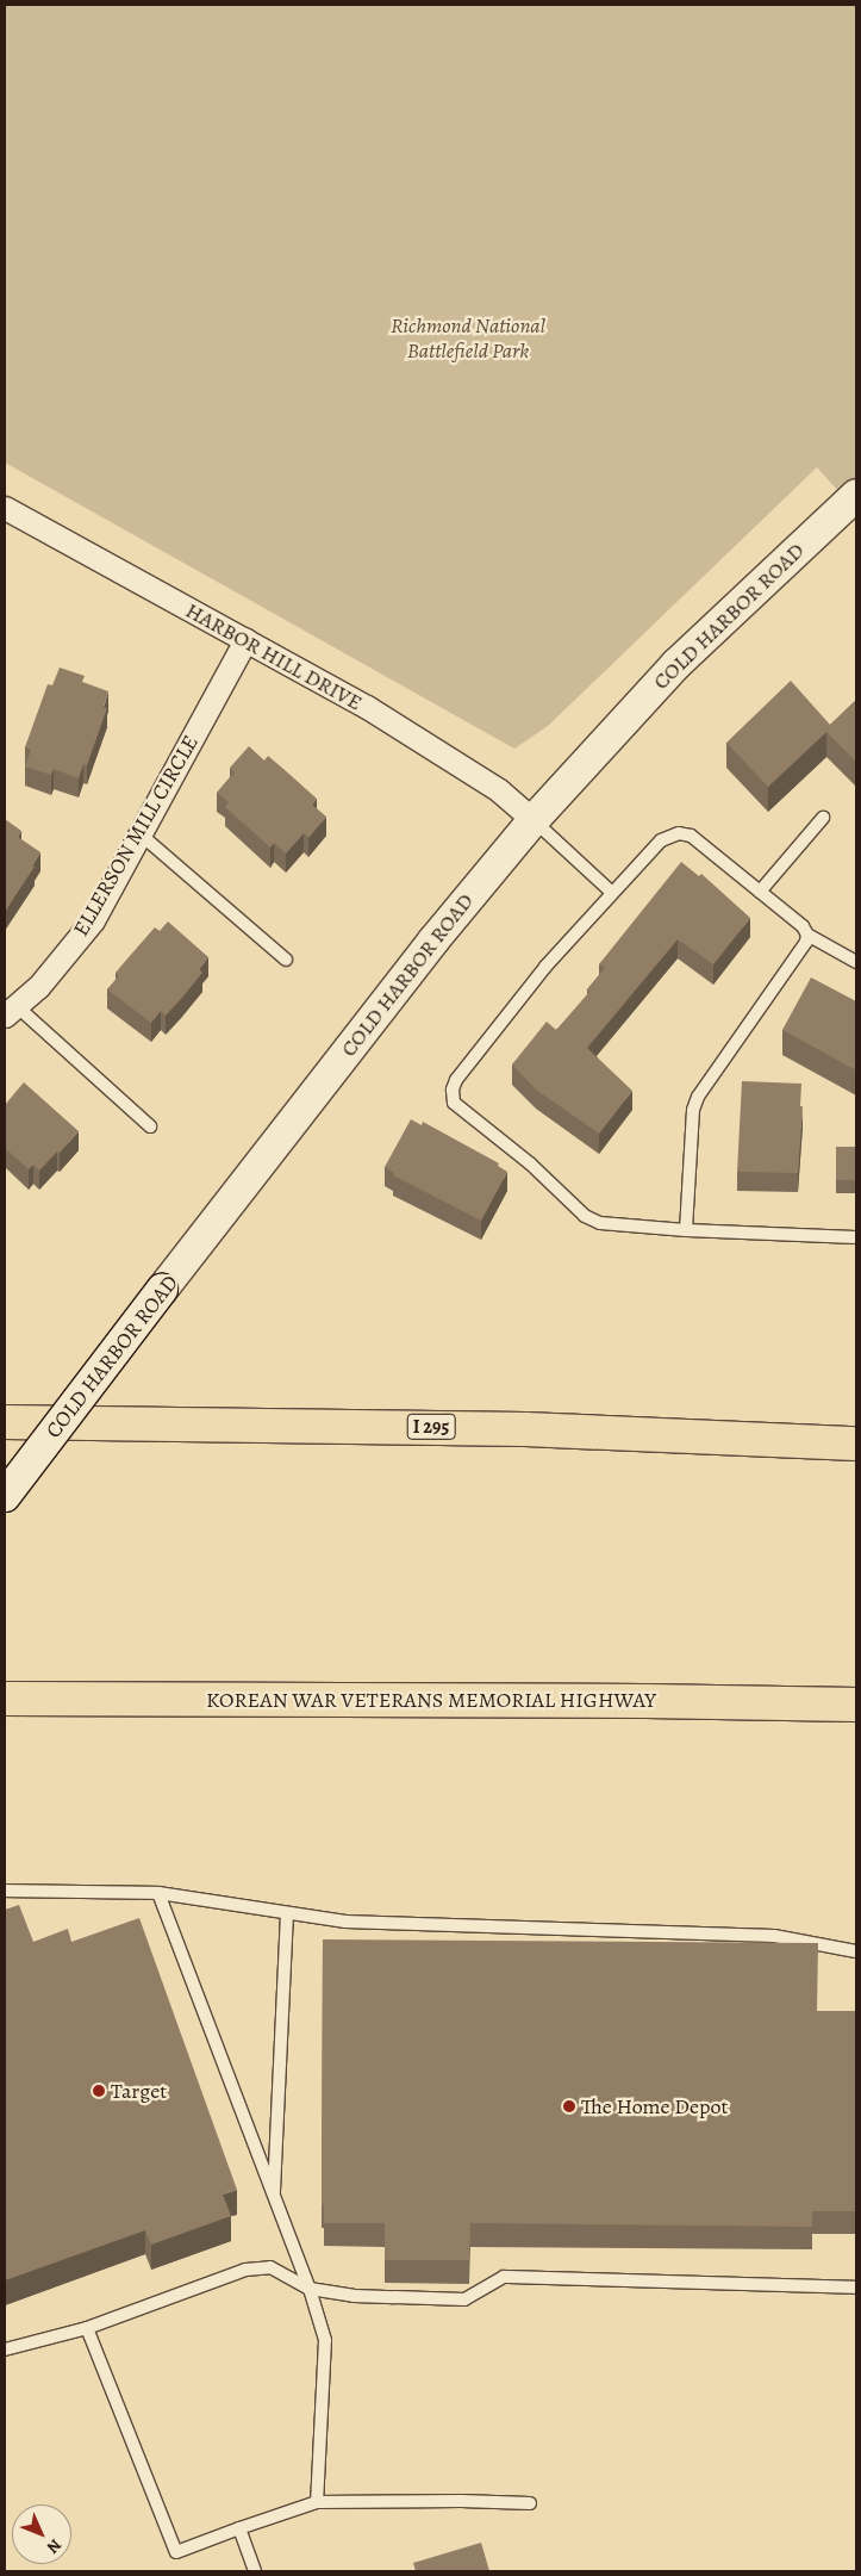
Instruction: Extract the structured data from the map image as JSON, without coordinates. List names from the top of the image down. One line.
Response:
{"streets":{"highway":["I 295","KOREAN WAR VETERANS MEMORIAL HIGHWAY"],"main road":["COLD HARBOR ROAD"],"street":["HARBOR HILL DRIVE","ELLERSON MILL CIRCLE"]},"crossings":[["COLD HARBOR ROAD","HARBOR HILL DRIVE"],["HARBOR HILL DRIVE","ELLERSON MILL CIRCLE"]],"parks":["Richmond National Battlefield Park"],"places":["Target","The Home Depot"],"north":"bottom right"}
